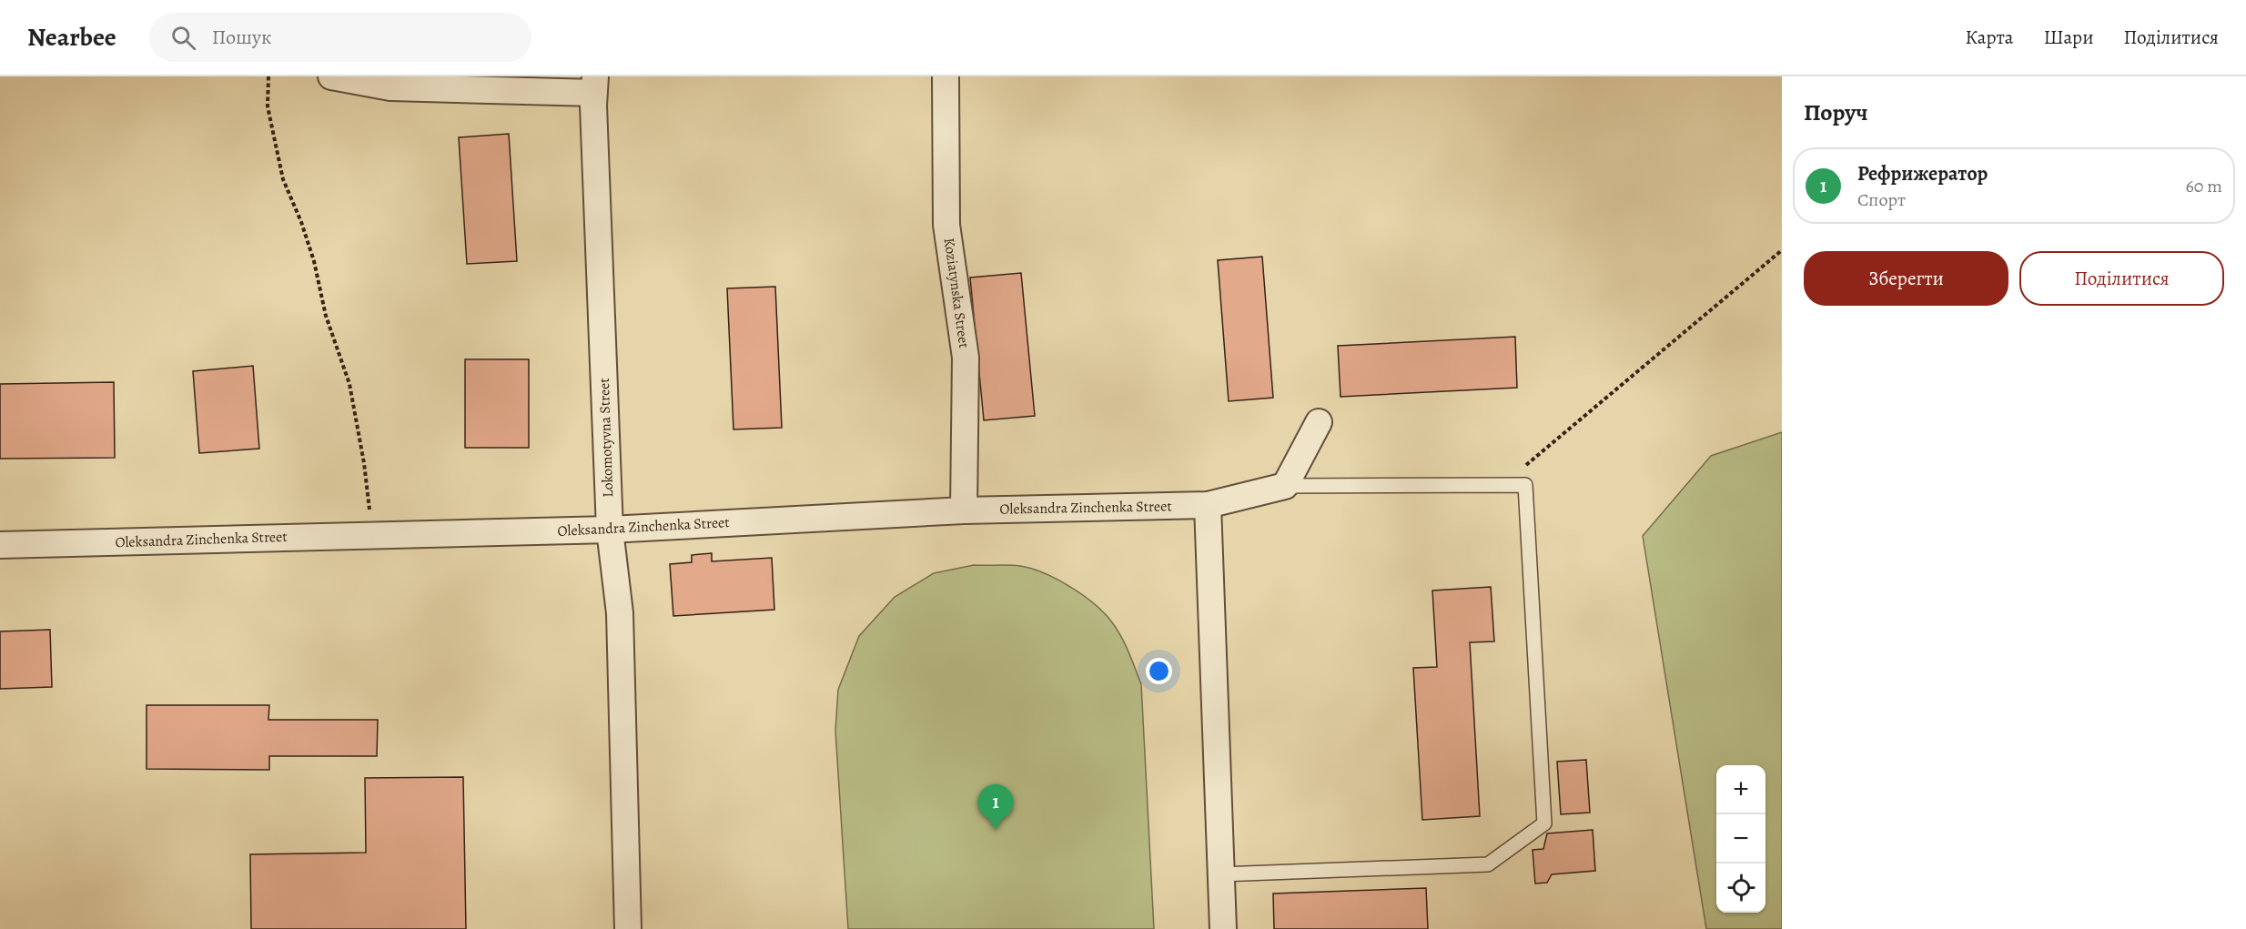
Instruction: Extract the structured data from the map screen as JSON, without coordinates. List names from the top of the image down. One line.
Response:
{"streets":{"street":["Koziatynska Street","Lokomotyvna Street","Oleksandra Zinchenka Street"]},"crossings":[["Koziatynska Street","Oleksandra Zinchenka Street"],["Lokomotyvna Street","Oleksandra Zinchenka Street"]],"page":{"header":"Nearbee","search":"Пошук","nav":["Карта","Шари","Поділитися"],"heading":"Поруч","list":[{"mark":"1","name":"Рефрижератор","note":"Спорт","value":"60 m"}],"buttons":["Зберегти","Поділитися"],"map_buttons":["+","−"],"pins":"1"}}
